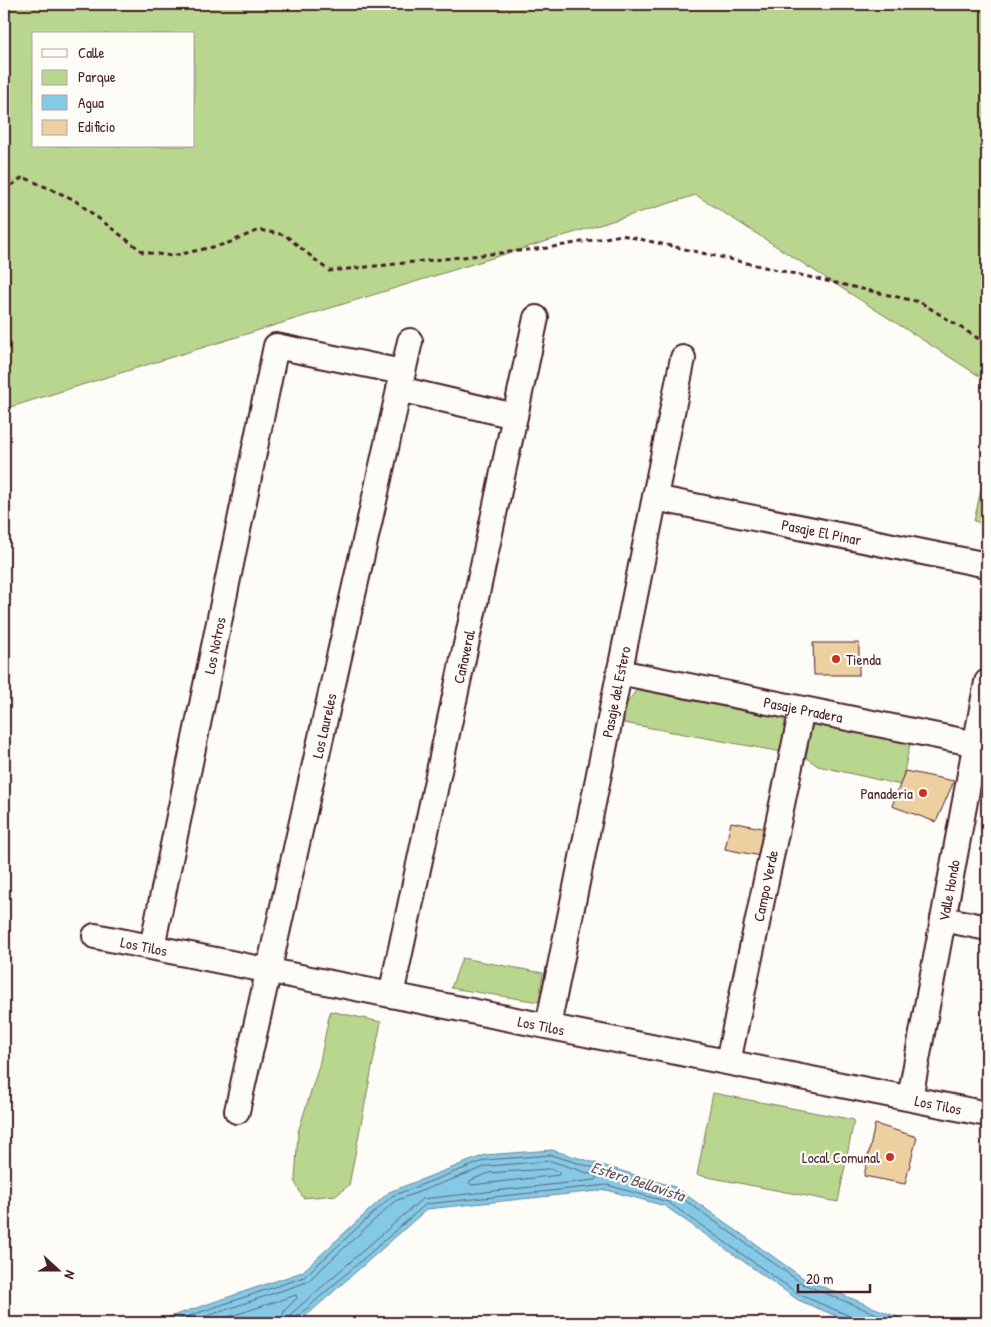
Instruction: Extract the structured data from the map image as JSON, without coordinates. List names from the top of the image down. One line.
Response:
{"streets":{"street":["Pasaje El Pinar","Los Notros","Cañaveral","Pasaje del Estero","Pasaje Pradera","Los Laureles","Campo Verde","Valle Hondo","Los Tilos"]},"crossings":[["Pasaje El Pinar","Pasaje del Estero"],["Los Notros","Los Laureles"],["Los Notros","Los Tilos"],["Cañaveral","Los Tilos"],["Pasaje del Estero","Pasaje Pradera"],["Pasaje del Estero","Los Tilos"],["Pasaje Pradera","Campo Verde"],["Pasaje Pradera","Valle Hondo"],["Los Laureles","Los Tilos"],["Campo Verde","Los Tilos"],["Valle Hondo","Los Tilos"]],"water":["Estero Bellavista"],"places":["Tienda","Panaderia","Local Comunal"],"legend":["Calle","Parque","Agua","Edificio"],"scale_bar":"20 m","north":"right"}
